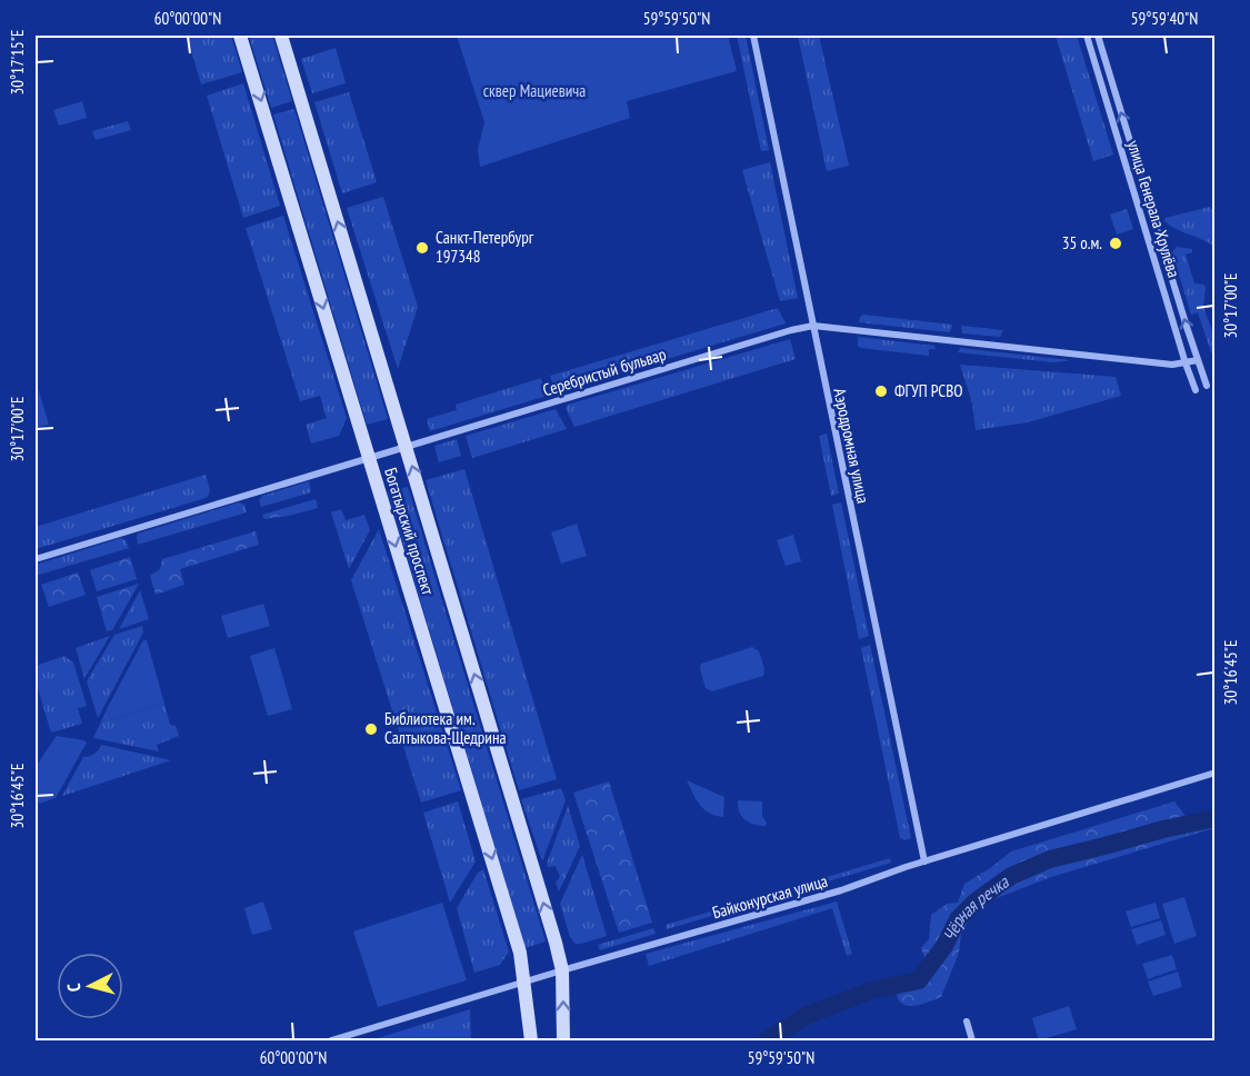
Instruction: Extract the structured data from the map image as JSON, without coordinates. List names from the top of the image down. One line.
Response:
{"streets":{"main road":["Богатырский проспект"],"street":["улица Генерала Хрулёва","Серебристый бульвар","Аэродромная улица","Байконурская улица"]},"crossings":[["улица Генерала Хрулёва","Серебристый бульвар"],["Серебристый бульвар","Аэродромная улица"],["Серебристый бульвар","Богатырский проспект"],["Аэродромная улица","Байконурская улица"],["Богатырский проспект","Байконурская улица"]],"water":["Чёрная речка"],"parks":["сквер Мациевича"],"places":["35 о.м.","Санкт-Петербург 197348","ФГУП РСВО","Библиотека им. Салтыкова-Щедрина"],"north":"left","coordinates":["60°00'00\"N","59°59'50\"N","59°59'40\"N","30°17'15\"E","30°17'00\"E","30°16'45\"E"]}
